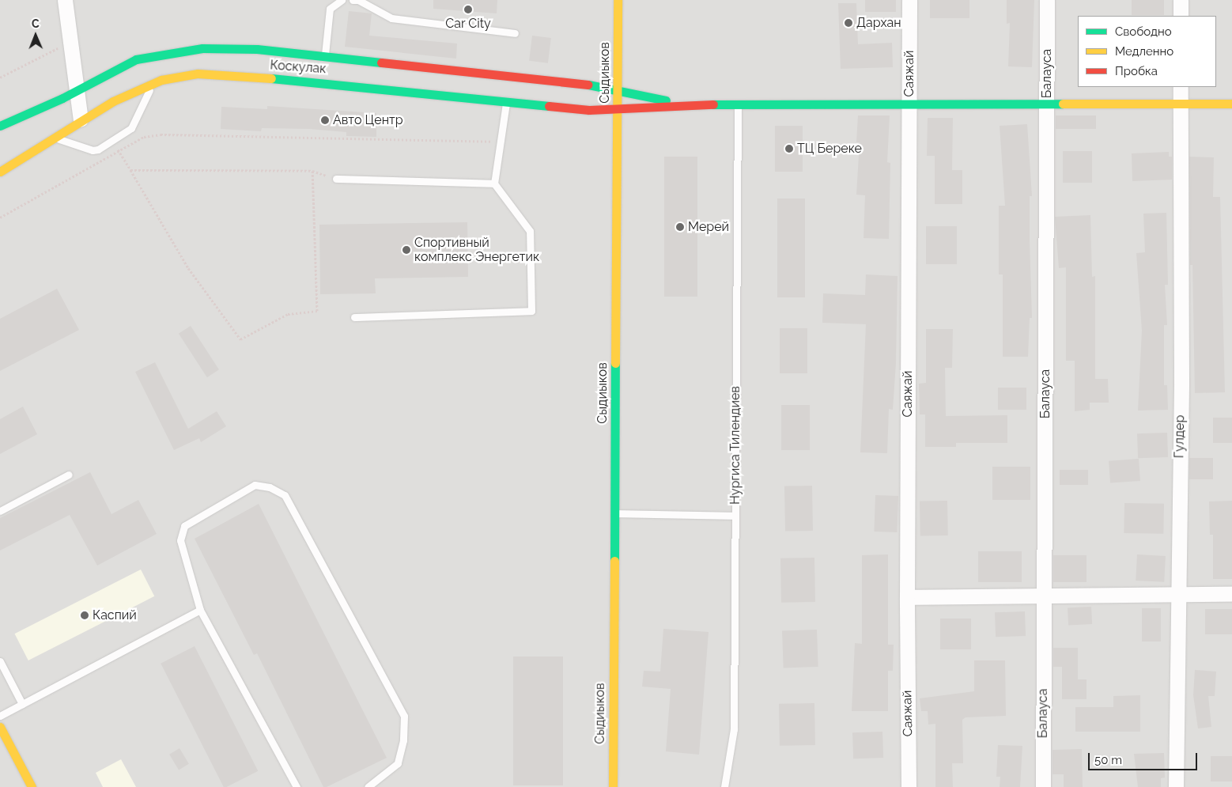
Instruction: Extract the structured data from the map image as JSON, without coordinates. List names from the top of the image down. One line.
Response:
{"streets":{"street":["Коскулак","Сыдиыков","Саяжай","Балауса","Гулдер"],"lane":["Нургиса Тилендиев"]},"crossings":[["Коскулак","Сыдиыков"]],"places":["Car City","Дархан","Авто Центр","ТЦ Береке","Мерей","Спортивный комплекс Энергетик","Каспий"],"legend":["Свободно","Медленно","Пробка"],"scale_bar":"50 m","north":"top"}
